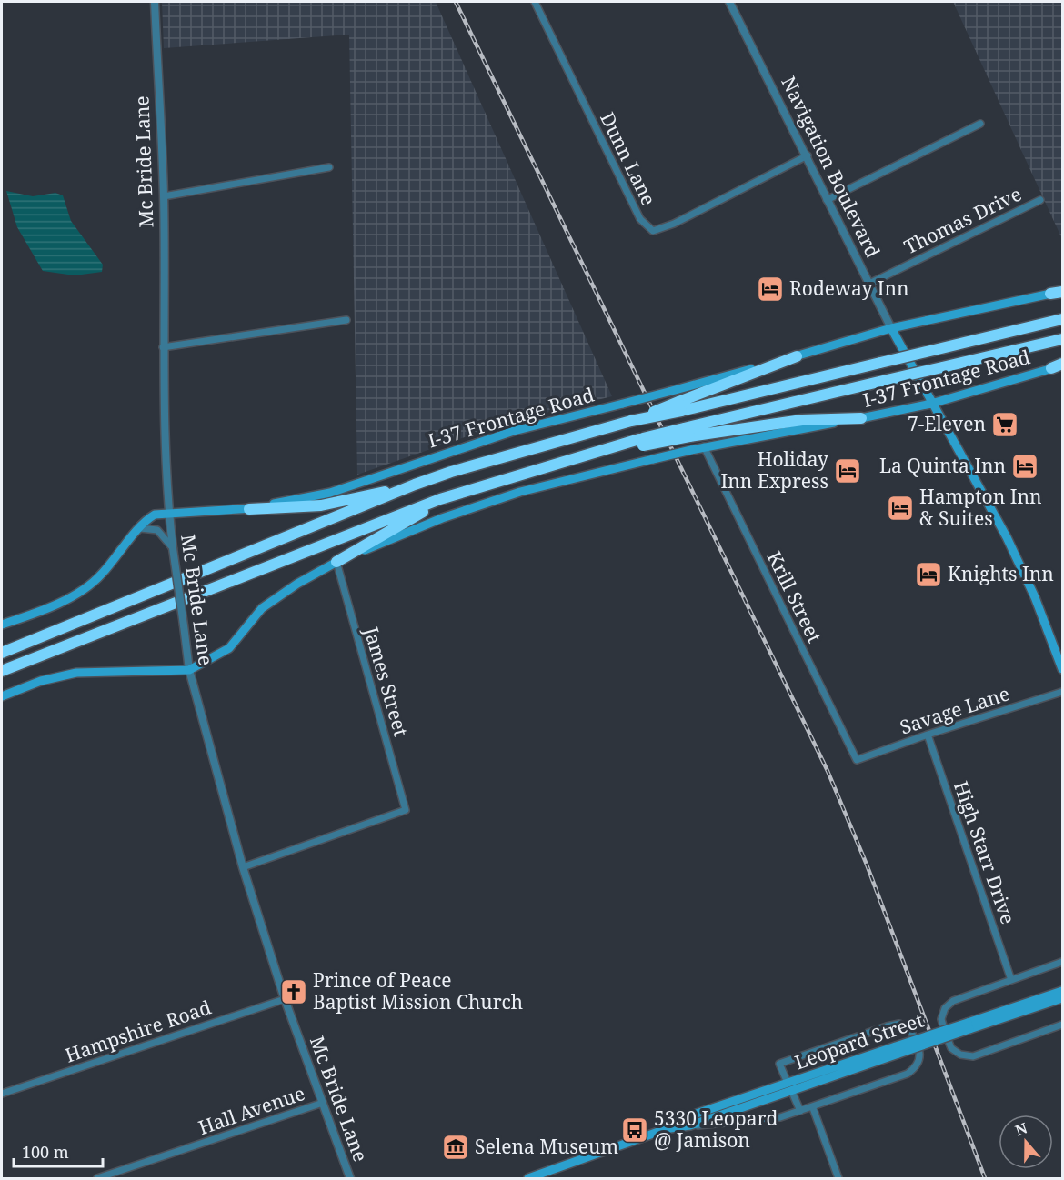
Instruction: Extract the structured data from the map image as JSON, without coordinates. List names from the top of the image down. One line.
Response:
{"streets":{"main road":["Navigation Boulevard","I-37 Frontage Road","Leopard Street"],"street":["Dunn Lane","Mc Bride Lane","Thomas Drive","Krill Street","James Street","Savage Lane","High Starr Drive","Hampshire Road","Hall Avenue"]},"crossings":[["Dunn Lane","Navigation Boulevard"],["Mc Bride Lane","I-37 Frontage Road"],["Mc Bride Lane","James Street"],["Mc Bride Lane","Hampshire Road"],["Mc Bride Lane","Hall Avenue"],["Navigation Boulevard","Thomas Drive"],["Navigation Boulevard","I-37 Frontage Road"],["I-37 Frontage Road","Krill Street"],["I-37 Frontage Road","James Street"],["Krill Street","Savage Lane"],["Savage Lane","High Starr Drive"]],"places":{"hotel":["Rodeway Inn","La Quinta Inn","Holiday Inn Express","Hampton Inn & Suites","Knights Inn"],"supermarket":["7-Eleven"],"church":["Prince of Peace Baptist Mission Church"],"bus stop":["5330 Leopard @ Jamison"],"museum":["Selena Museum"]},"scale_bar":"100 m","north":"top"}
